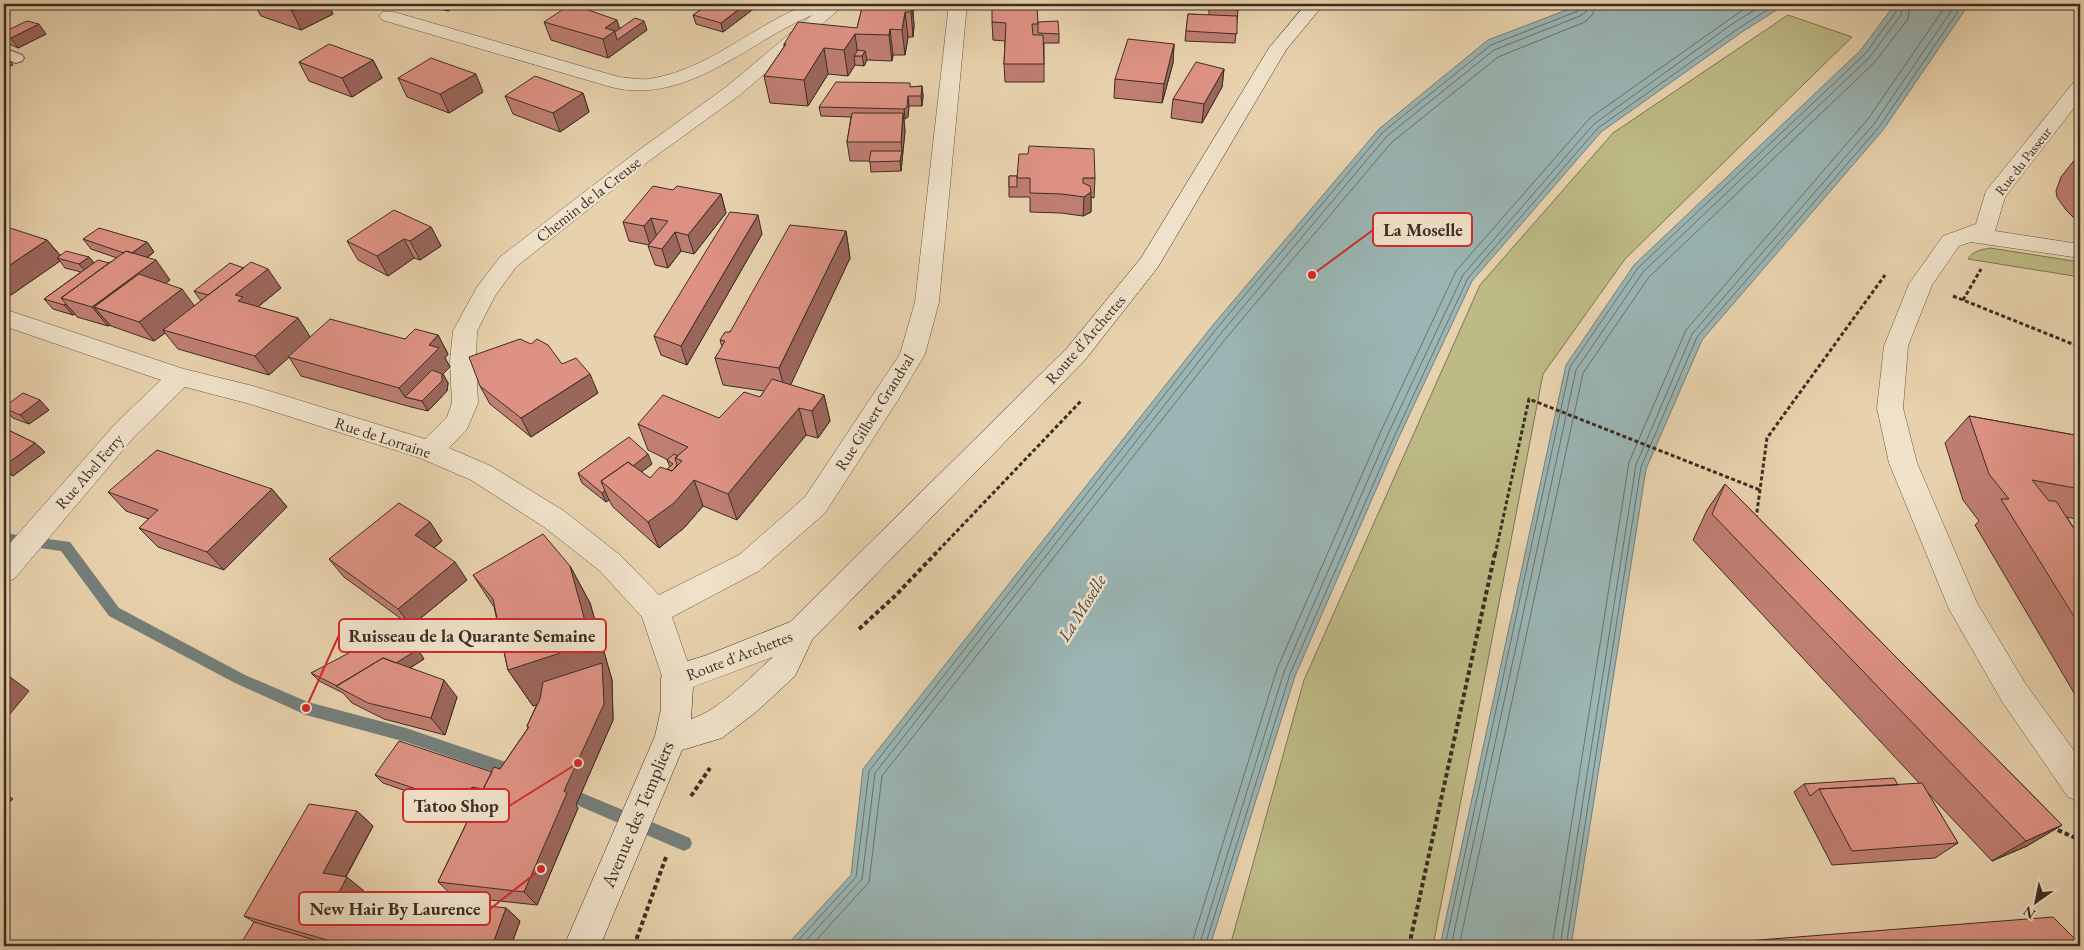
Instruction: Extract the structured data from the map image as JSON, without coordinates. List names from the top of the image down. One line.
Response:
{"streets":{"street":["Rue du Passeur","Chemin de la Creuse","Route d'Archettes","Rue Gilbert Grandval","Rue de Lorraine","Rue Abel Ferry","Avenue des Templiers"]},"crossings":[["Chemin de la Creuse","Rue de Lorraine"],["Route d'Archettes","Rue de Lorraine"],["Route d'Archettes","Avenue des Templiers"],["Rue Gilbert Grandval","Rue de Lorraine"],["Rue de Lorraine","Rue Abel Ferry"],["Rue de Lorraine","Avenue des Templiers"]],"water":["La Moselle"],"places":["La Moselle","Ruisseau de la Quarante Semaine","Tatoo Shop","New Hair By Laurence"],"north":"bottom left"}
